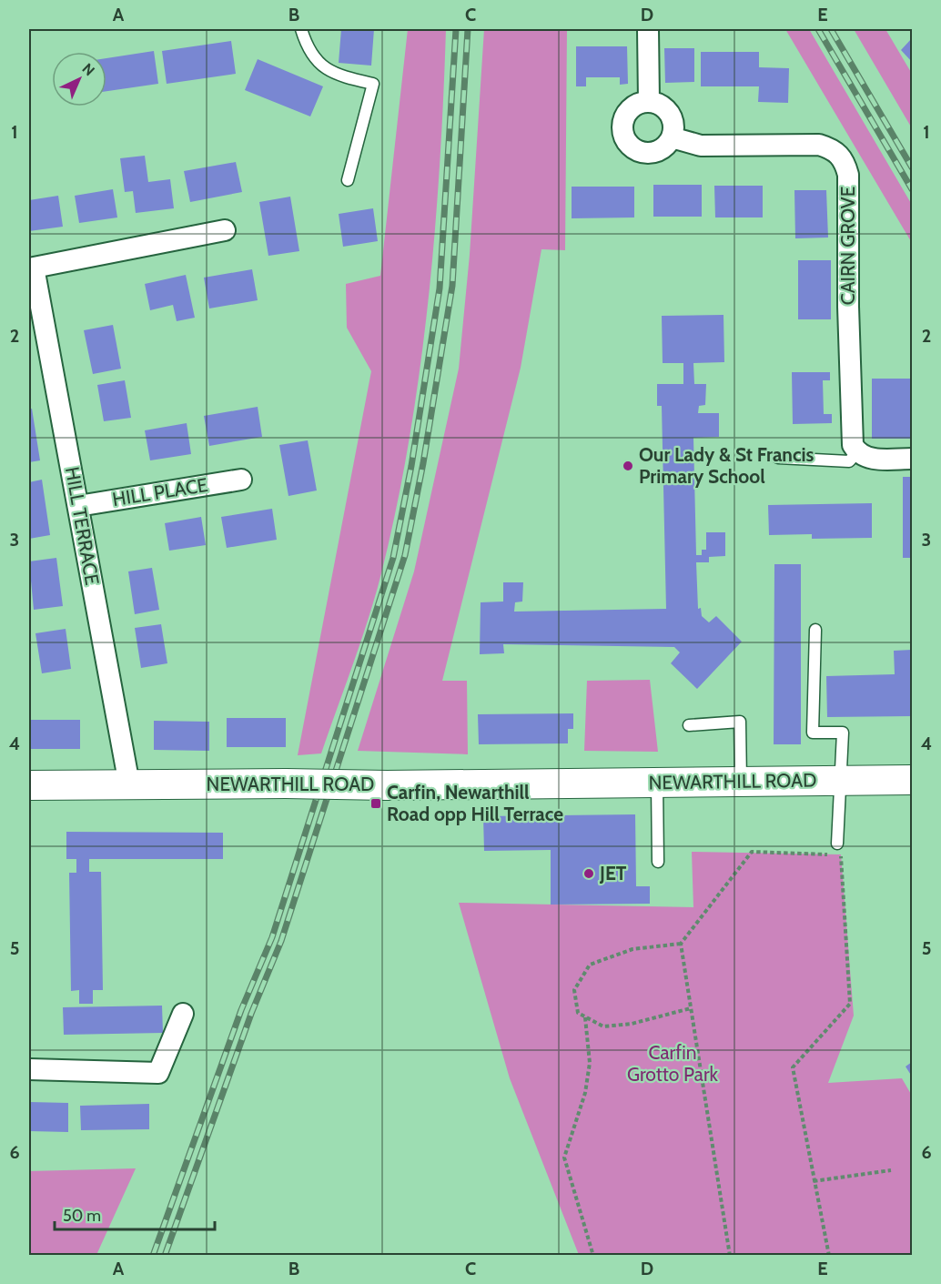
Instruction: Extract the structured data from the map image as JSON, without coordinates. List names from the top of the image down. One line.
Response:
{"streets":{"main road":["NEWARTHILL ROAD"],"street":["CAIRN GROVE","HILL PLACE","HILL TERRACE"]},"crossings":[["HILL PLACE","HILL TERRACE"],["HILL TERRACE","NEWARTHILL ROAD"]],"parks":["Carfin Grotto Park"],"places":{"other":["Our Lady & St Francis Primary School","JET"],"transit":["Carfin, Newarthill Road opp Hill Terrace"]},"scale_bar":"50 m","north":"top right","grid":{"columns":["A","B","C","D","E"],"rows":["1","2","3","4","5","6"]}}
